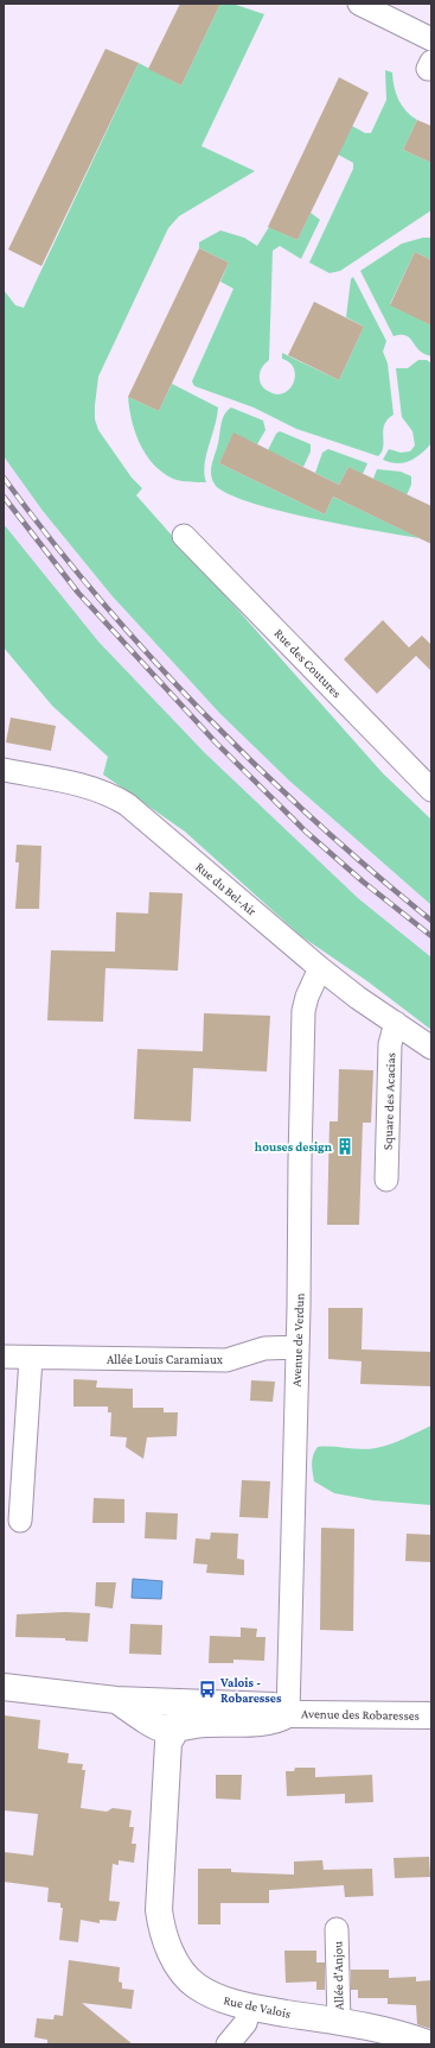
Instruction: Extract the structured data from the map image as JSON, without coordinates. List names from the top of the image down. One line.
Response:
{"streets":{"street":["Rue des Coutures","Rue du Bel-Air","Square des Acacias","Avenue de Verdun","Allée Louis Caramiaux","Avenue des Robaresses","Allée d'Anjou","Rue de Valois"]},"crossings":[["Rue du Bel-Air","Square des Acacias"],["Rue du Bel-Air","Avenue de Verdun"],["Avenue de Verdun","Allée Louis Caramiaux"],["Avenue de Verdun","Avenue des Robaresses"],["Avenue des Robaresses","Rue de Valois"],["Allée d'Anjou","Rue de Valois"]],"places":{"building":["houses design"],"bus stop":["Valois - Robaresses"]}}
